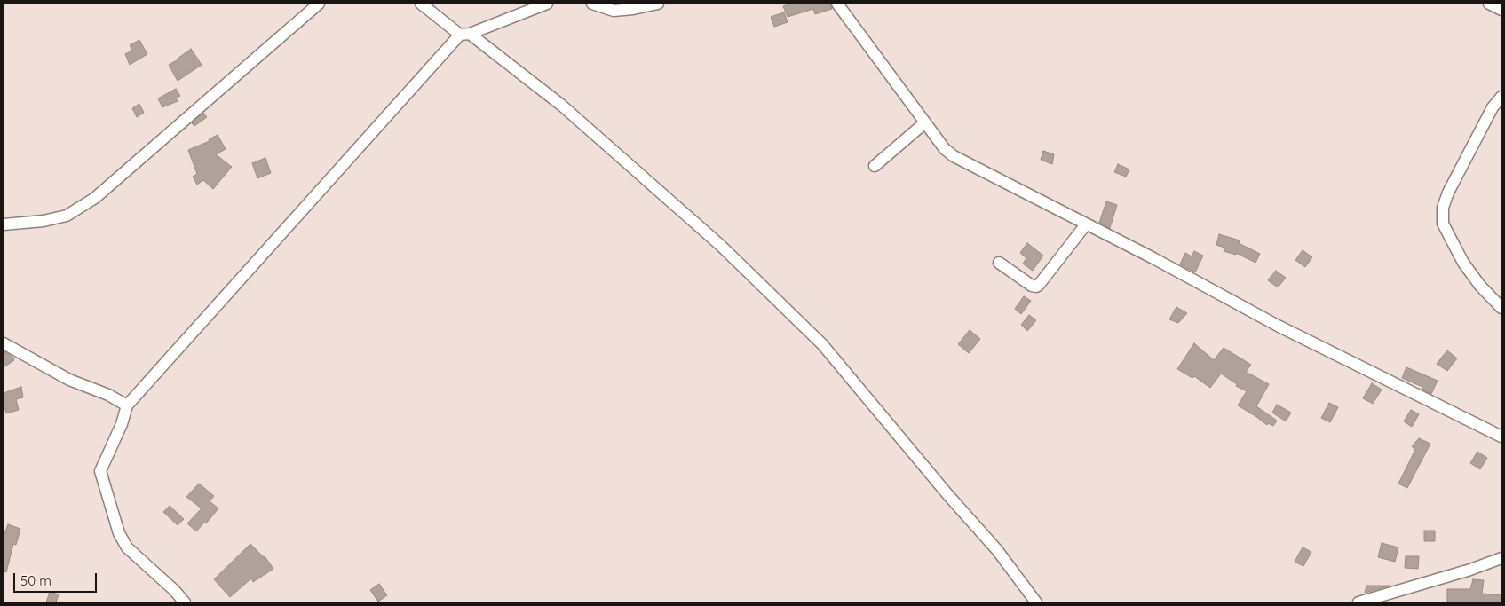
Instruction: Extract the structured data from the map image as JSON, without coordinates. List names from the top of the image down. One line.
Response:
{"scale_bar":"50 m"}
